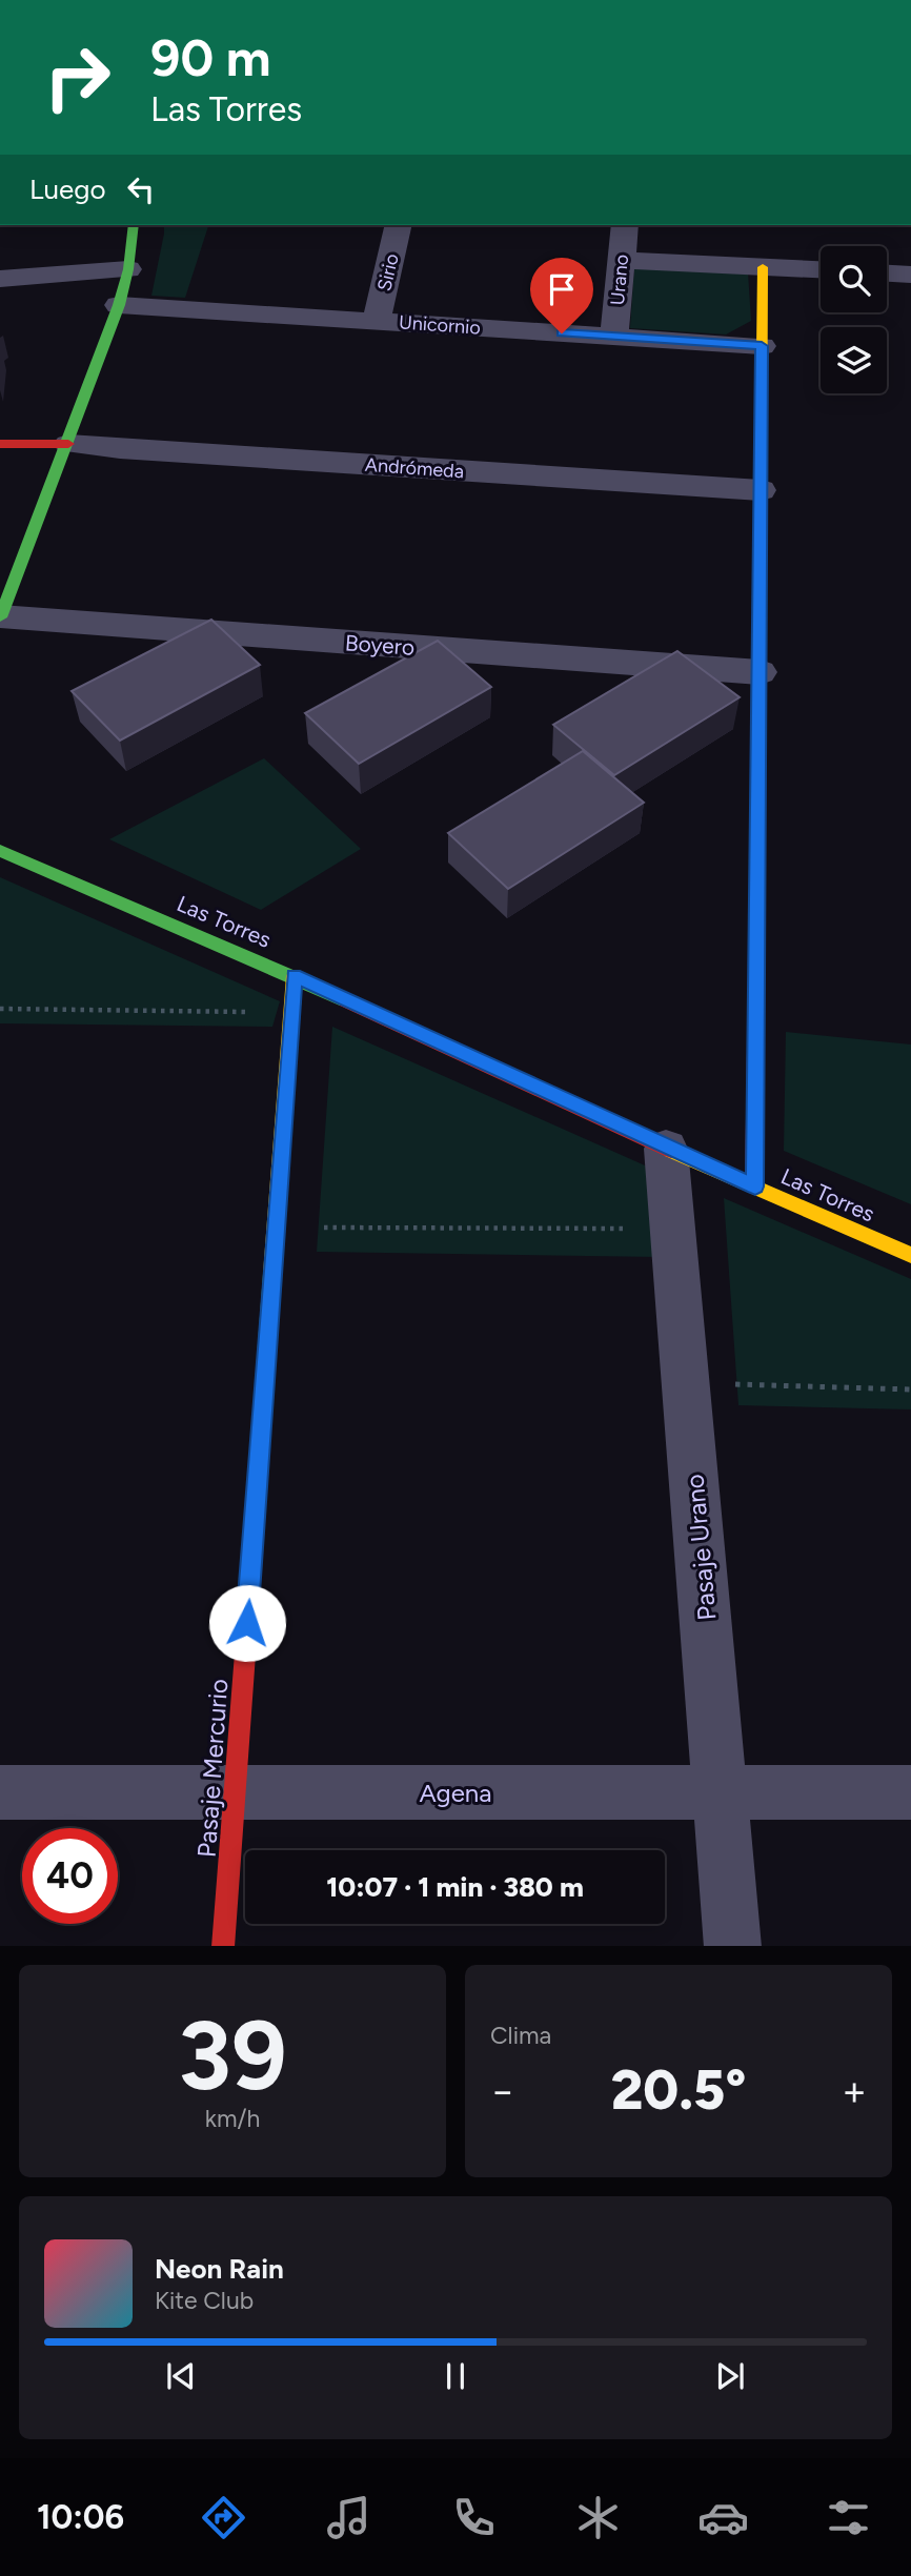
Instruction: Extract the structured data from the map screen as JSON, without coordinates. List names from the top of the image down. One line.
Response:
{"streets":{"street":["Sirio","Urano","Unicornio","Andrómeda","Boyero","Las Torres","Pasaje Urano","Pasaje Mercurio","Agena"]},"crossings":[["Sirio","Unicornio"],["Urano","Unicornio"],["Las Torres","Pasaje Urano"],["Las Torres","Pasaje Mercurio"],["Pasaje Urano","Agena"],["Pasaje Mercurio","Agena"]],"page":{"turn":["90 m","Las Torres"],"then":"Luego","limit":"40","trip":"10:07 · 1 min · 380 m","tile":[["39","km/h"],"Clima"],"heat":["−","20.5°","+"],"song":["Neon Rain","Kite Club"],"tabs":"10:06"}}
